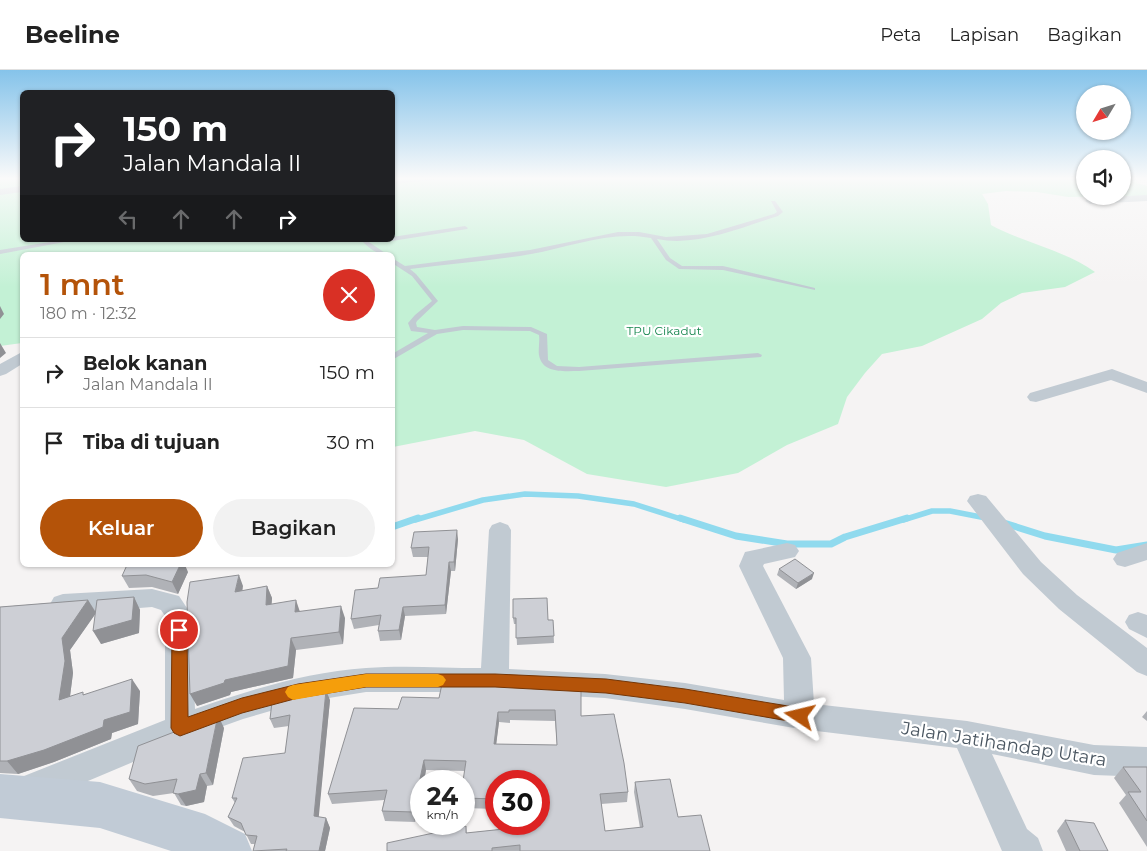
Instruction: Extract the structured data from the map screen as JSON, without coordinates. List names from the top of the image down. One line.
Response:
{"streets":{"street":["Jalan Jatihandap Utara"]},"parks":["TPU Cikadut"],"north":"bottom left","page":{"header":"Beeline","nav":["Peta","Lapisan","Bagikan"],"turn":["150 m","Jalan Mandala II"],"heading":["1 mnt","180 m · 12:32"],"list":[{"name":"Belok kanan","note":"Jalan Mandala II","value":"150 m"},{"name":"Tiba di tujuan","value":"30 m"}],"buttons":["Keluar","Bagikan"],"speed":"24 km/h","limit":"30"}}
